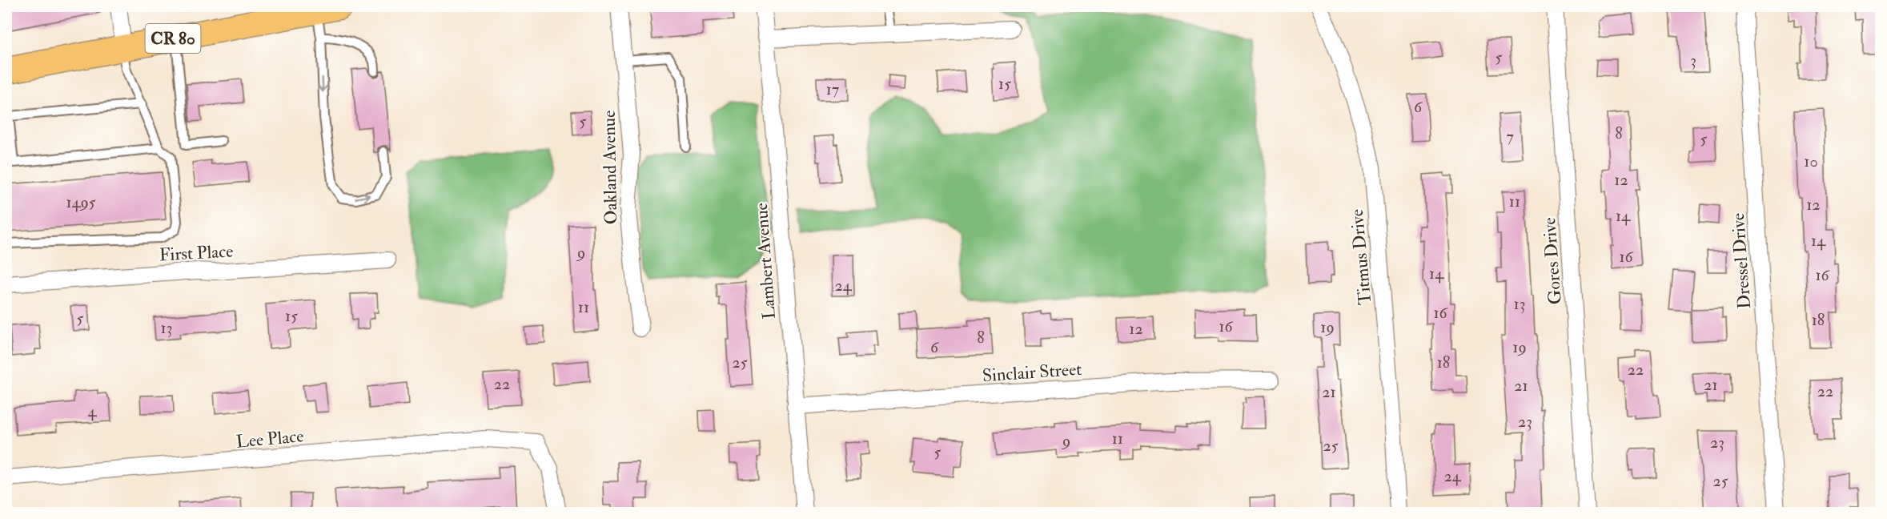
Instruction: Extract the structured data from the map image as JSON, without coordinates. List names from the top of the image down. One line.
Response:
{"streets":{"main road":["CR 80"],"street":["Oakland Avenue","First Place","Titmus Drive","Lambert Avenue","Gores Drive","Dressel Drive","Sinclair Street","Lee Place"]},"crossings":[["Lambert Avenue","Sinclair Street"]],"house_numbers":["5","3","15","17","6","5","8","7","5","10","12","11","1495","12","14","14","9","16","14","16","24","13","11","16","15","5","18","16","19","13","12","8","6","19","25","18","22","22","21","21","22","21","4","23","11","9","23","25","5","24","25"]}
